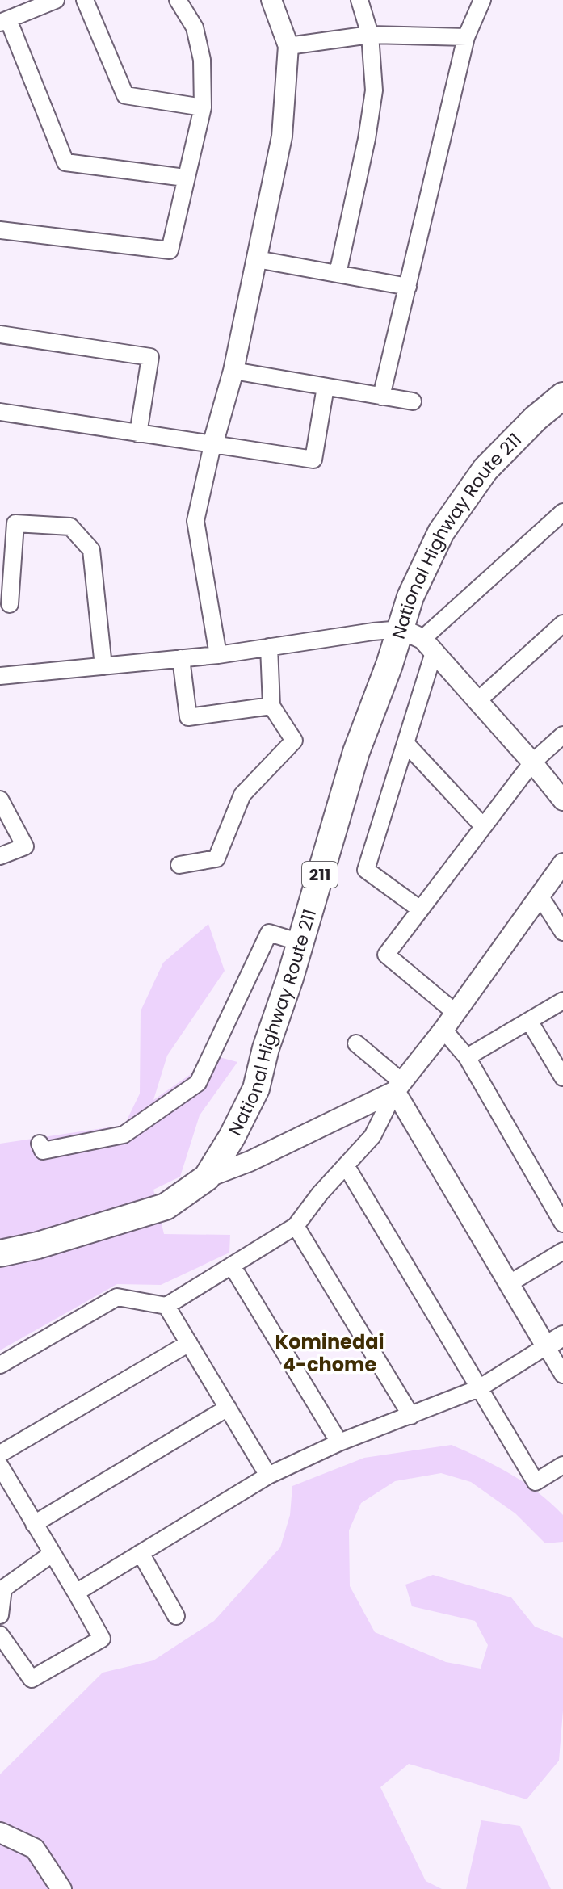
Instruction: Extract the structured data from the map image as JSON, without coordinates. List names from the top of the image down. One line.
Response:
{"streets":{"highway":["National Highway Route 211","211"]},"districts":["Kominedai 4-chome"]}
